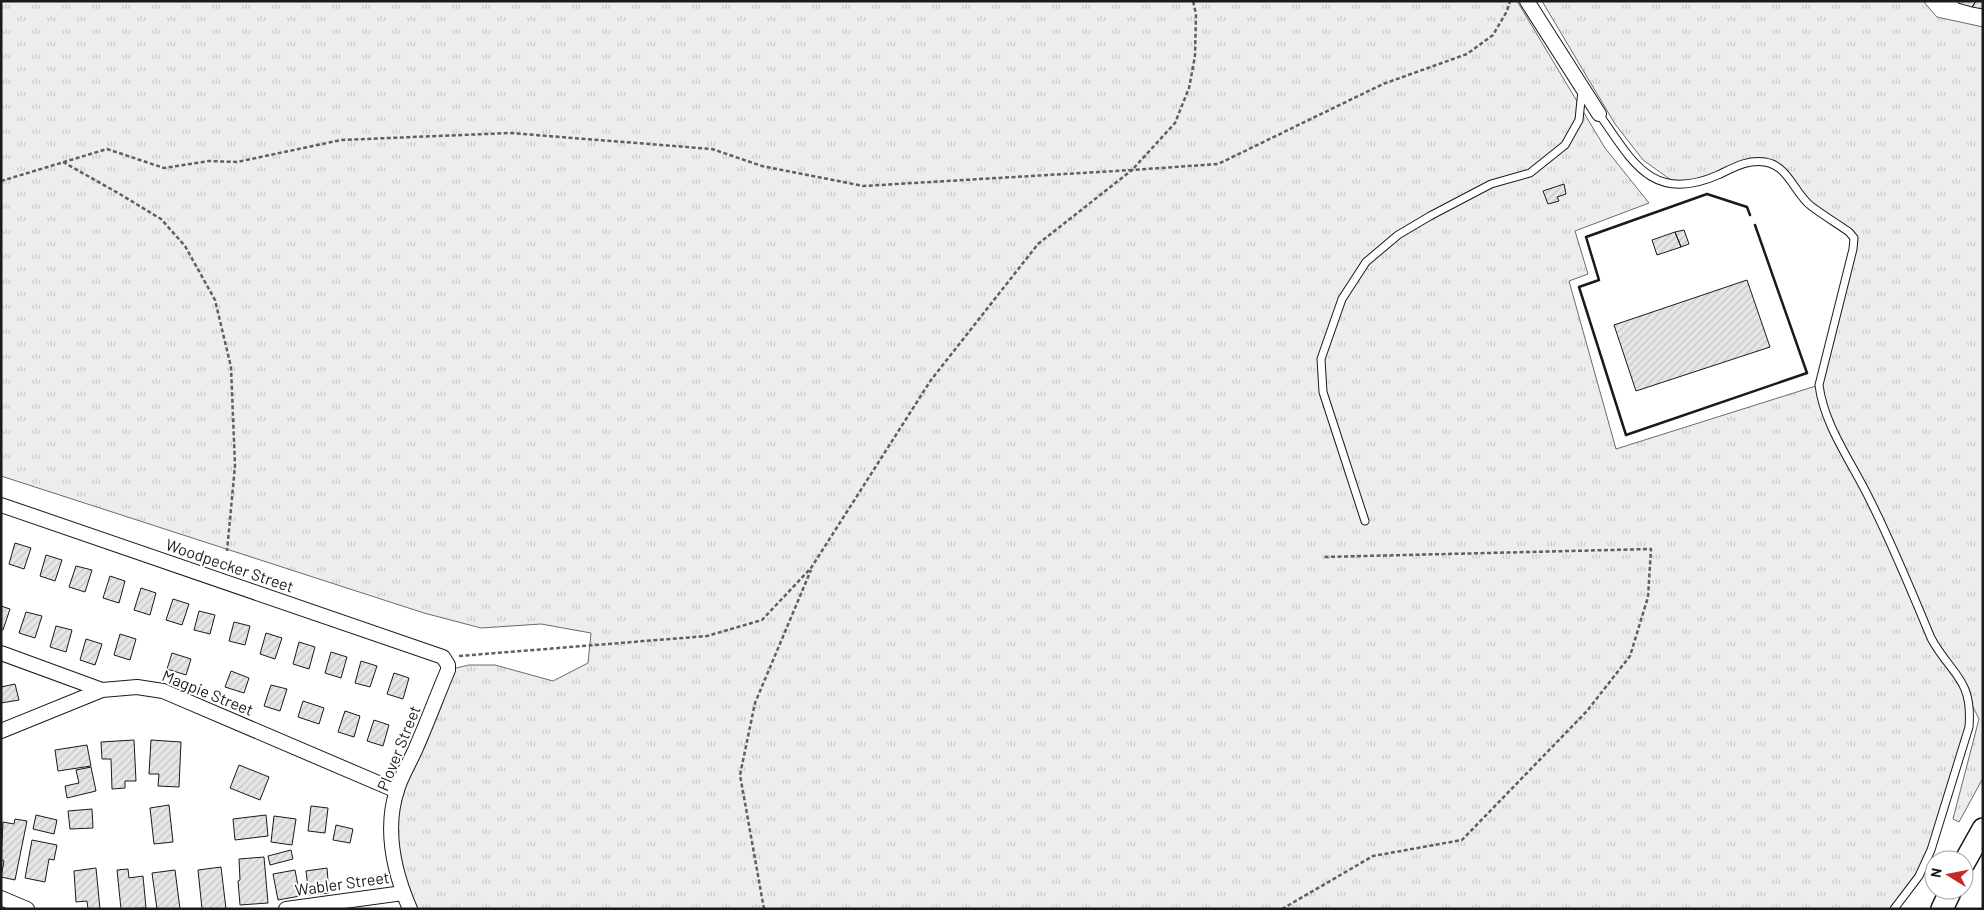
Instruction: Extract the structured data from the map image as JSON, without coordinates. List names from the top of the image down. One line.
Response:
{"streets":{"street":["Woodpecker Street","Magpie Street","Plover Street","Wabler Street"]},"crossings":[["Woodpecker Street","Plover Street"],["Magpie Street","Plover Street"],["Plover Street","Wabler Street"]],"north":"left"}
